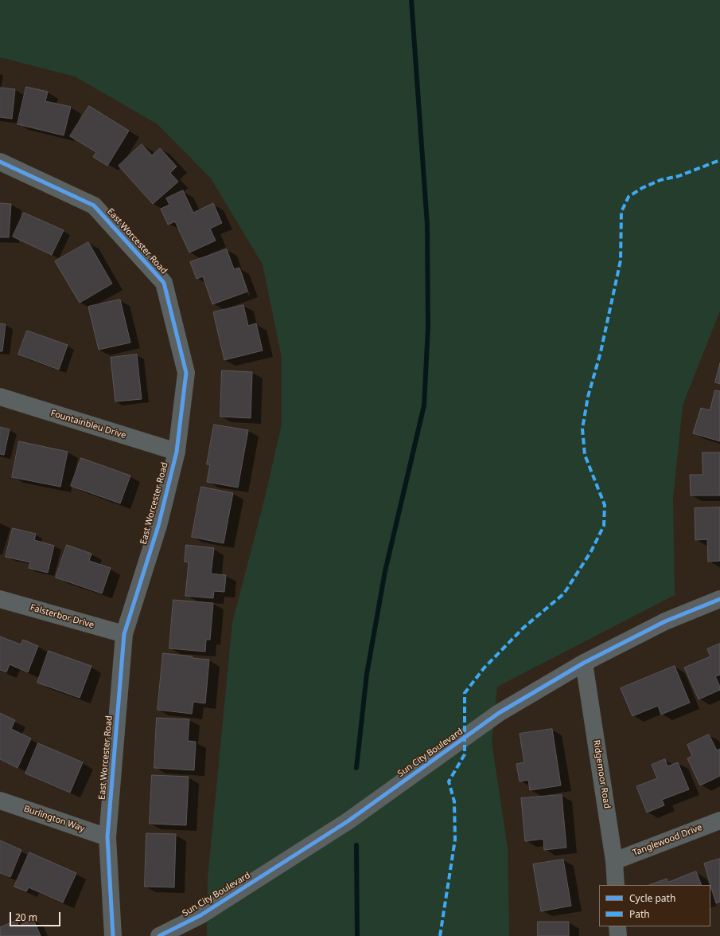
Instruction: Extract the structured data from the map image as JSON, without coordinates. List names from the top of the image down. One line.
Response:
{"streets":{"street":["East Worcester Road","Fountainbleu Drive","Falsterbor Drive","Sun City Boulevard","Ridgemoor Road","Burlington Way","Tanglewood Drive"]},"crossings":[["East Worcester Road","Fountainbleu Drive"],["East Worcester Road","Falsterbor Drive"],["East Worcester Road","Burlington Way"],["Sun City Boulevard","Ridgemoor Road"],["Ridgemoor Road","Tanglewood Drive"]],"legend":["Cycle path","Path"],"scale_bar":"20 m"}
